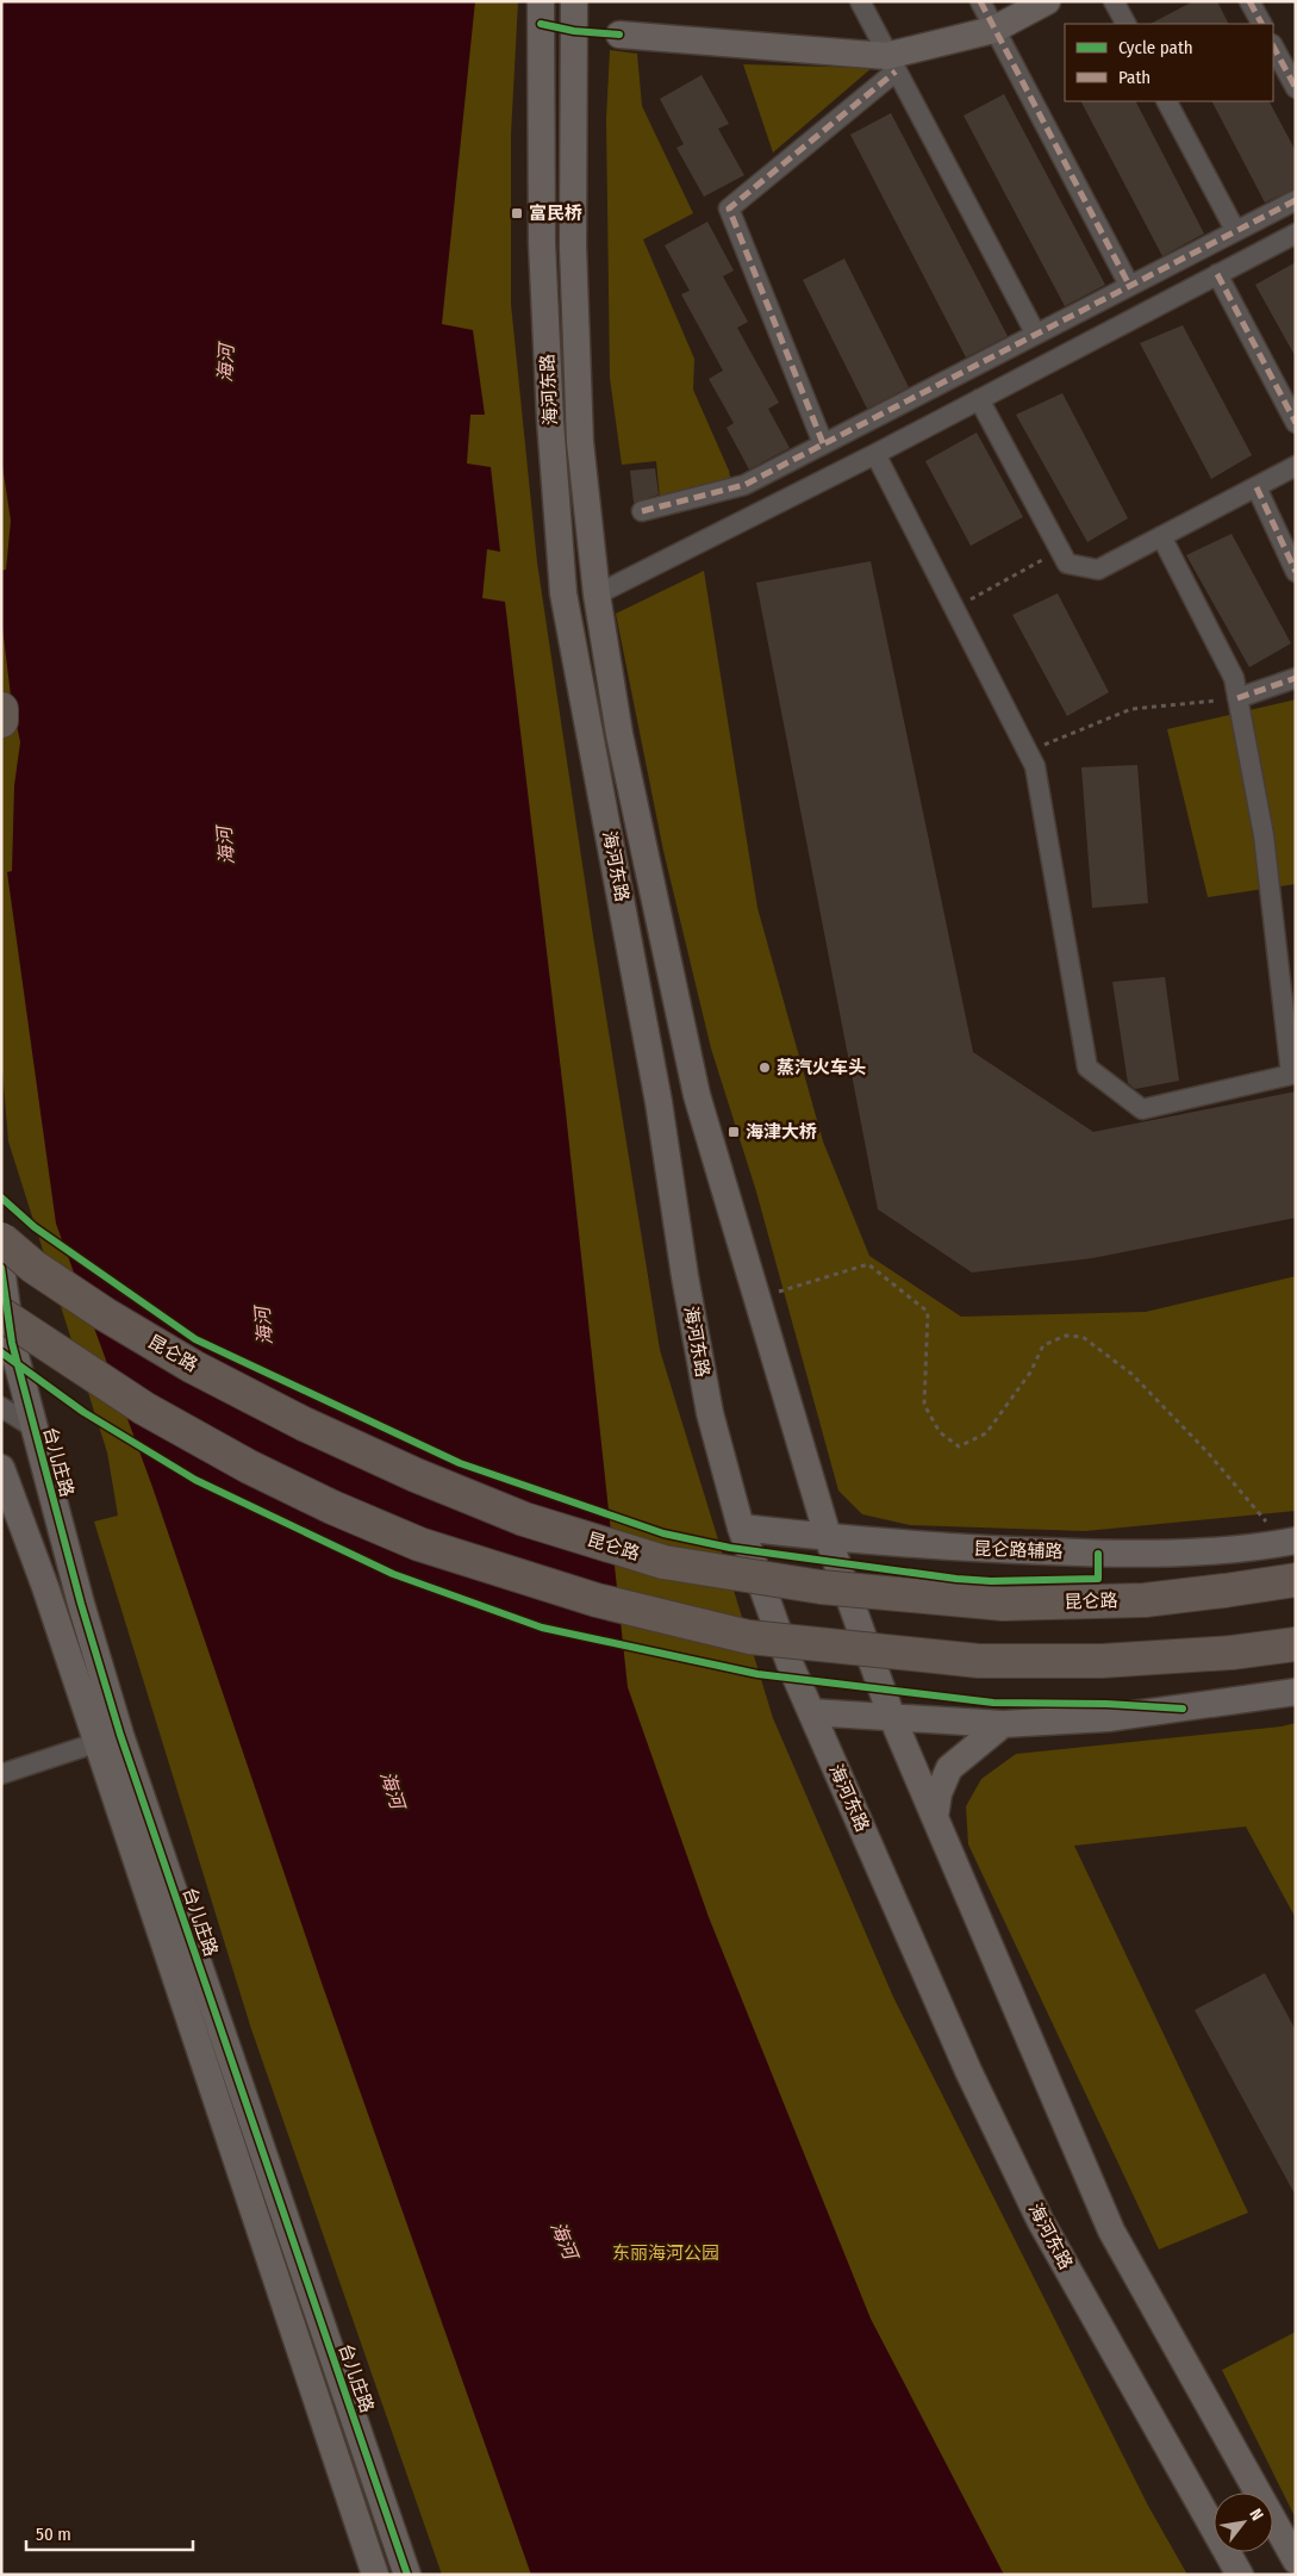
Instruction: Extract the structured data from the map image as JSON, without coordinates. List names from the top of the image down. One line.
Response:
{"streets":{"highway":["昆仑路"],"main road":["海河东路","台儿庄路","昆仑路辅路"]},"crossings":[["海河东路","昆仑路辅路"]],"water":["海河"],"parks":["东丽海河公园"],"places":{"transit":["富民桥","海津大桥"],"other":["蒸汽火车头"]},"legend":["Cycle path","Path"],"scale_bar":"50 m","north":"top right"}
